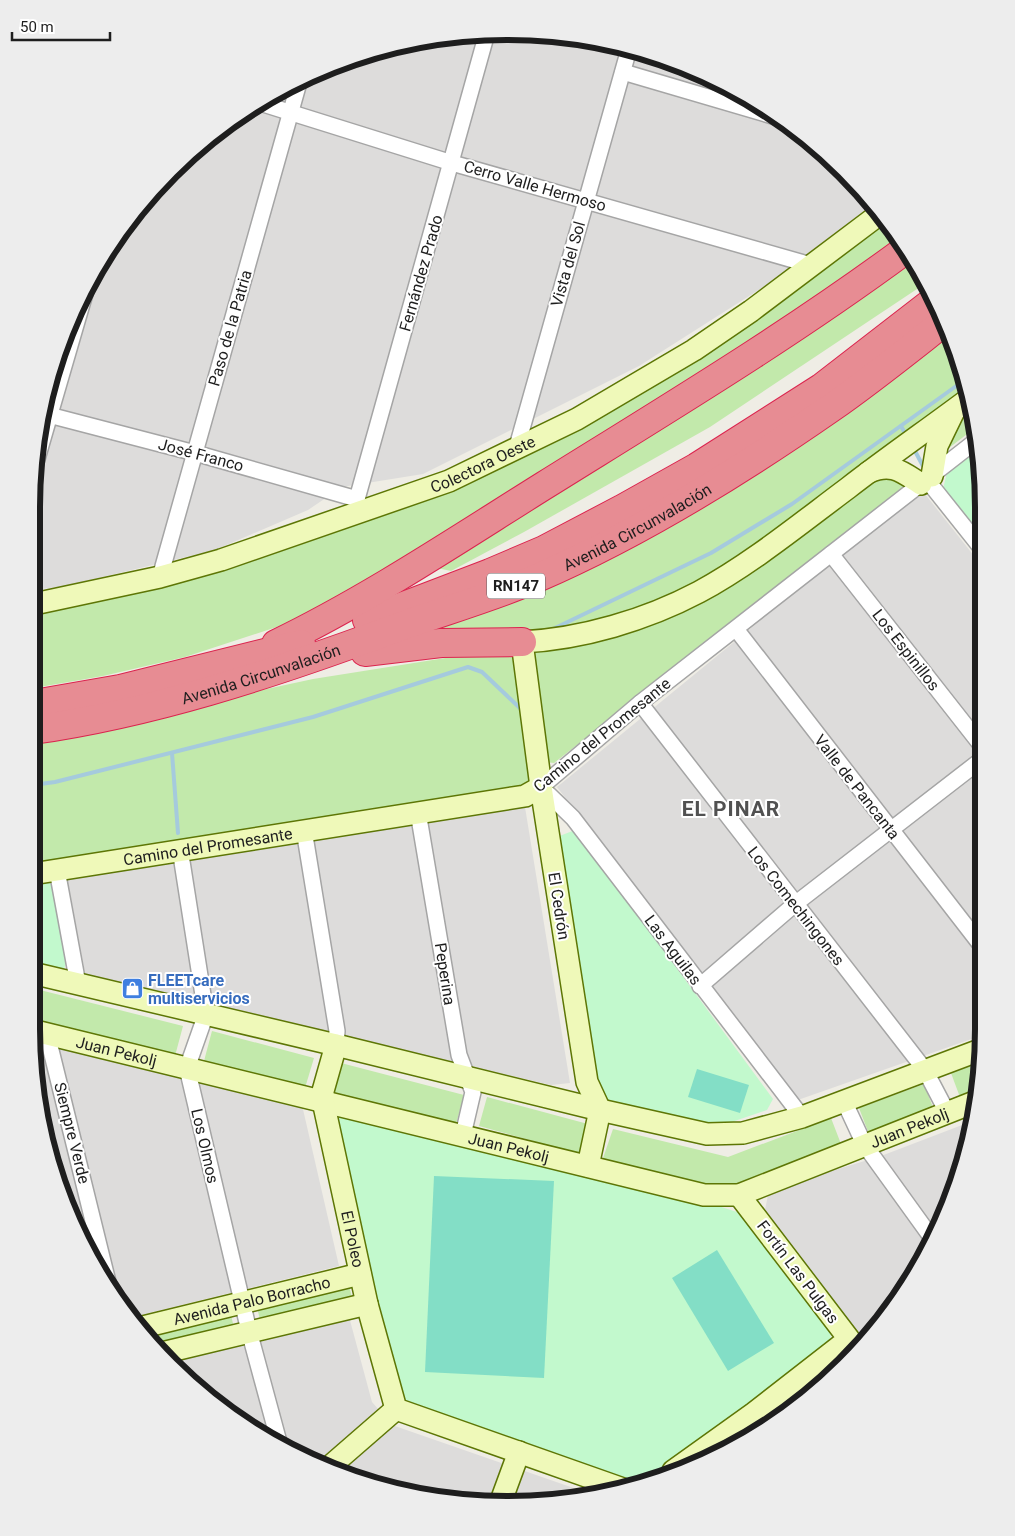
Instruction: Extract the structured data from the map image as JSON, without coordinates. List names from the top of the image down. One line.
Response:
{"streets":{"highway":["Avenida Circunvalación","RN147"],"street":["Cerro Valle Hermoso","Vista del Sol","Fernández Prado","Paso de la Patria","José Franco","Colectora Oeste","Los Espinillos","Camino del Promesante","Valle de Pancanta","El Cedrón","Los Comechingones","Las Aguilas","Peperina","Juan Pekolj","Siempre Verde","Los Olmos","El Poleo","Fortín Las Pulgas","Avenida Palo Borracho"]},"crossings":[["Cerro Valle Hermoso","Vista del Sol"],["Cerro Valle Hermoso","Fernández Prado"],["Cerro Valle Hermoso","Paso de la Patria"],["Cerro Valle Hermoso","Colectora Oeste"],["Vista del Sol","Colectora Oeste"],["Fernández Prado","José Franco"],["Fernández Prado","Colectora Oeste"],["Paso de la Patria","José Franco"],["Paso de la Patria","Colectora Oeste"],["José Franco","Colectora Oeste"],["Los Espinillos","Camino del Promesante"],["Camino del Promesante","Valle de Pancanta"],["Camino del Promesante","El Cedrón"],["Camino del Promesante","Los Comechingones"],["Camino del Promesante","Las Aguilas"],["Camino del Promesante","Peperina"],["Camino del Promesante","El Poleo"],["El Cedrón","Las Aguilas"],["Los Comechingones","Juan Pekolj"],["Peperina","Juan Pekolj"],["Juan Pekolj","Siempre Verde"],["Juan Pekolj","Los Olmos"],["Juan Pekolj","El Poleo"],["Juan Pekolj","Fortín Las Pulgas"],["Los Olmos","Avenida Palo Borracho"],["El Poleo","Avenida Palo Borracho"]],"districts":["EL PINAR"],"places":{"shop":["FLEETcare multiservicios"]},"scale_bar":"50 m"}
